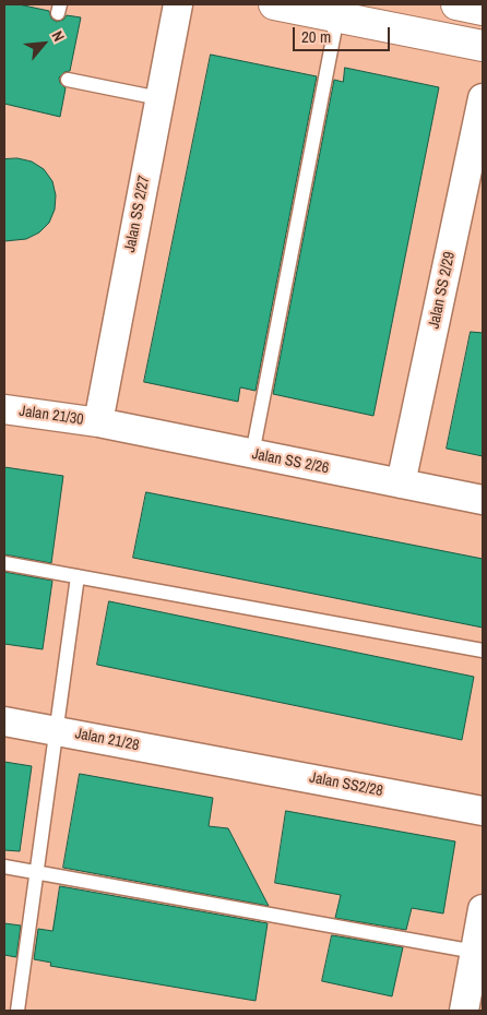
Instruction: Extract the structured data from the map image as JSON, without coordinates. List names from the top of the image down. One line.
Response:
{"streets":{"street":["Jalan SS 2/27","Jalan SS 2/29","Jalan 21/30","Jalan SS 2/26","Jalan 21/28","Jalan SS2/28"]},"crossings":[["Jalan SS 2/27","Jalan 21/30"],["Jalan SS 2/27","Jalan SS 2/26"],["Jalan SS 2/29","Jalan SS 2/26"],["Jalan 21/30","Jalan SS 2/26"],["Jalan 21/28","Jalan SS2/28"]],"scale_bar":"20 m","north":"top right"}
